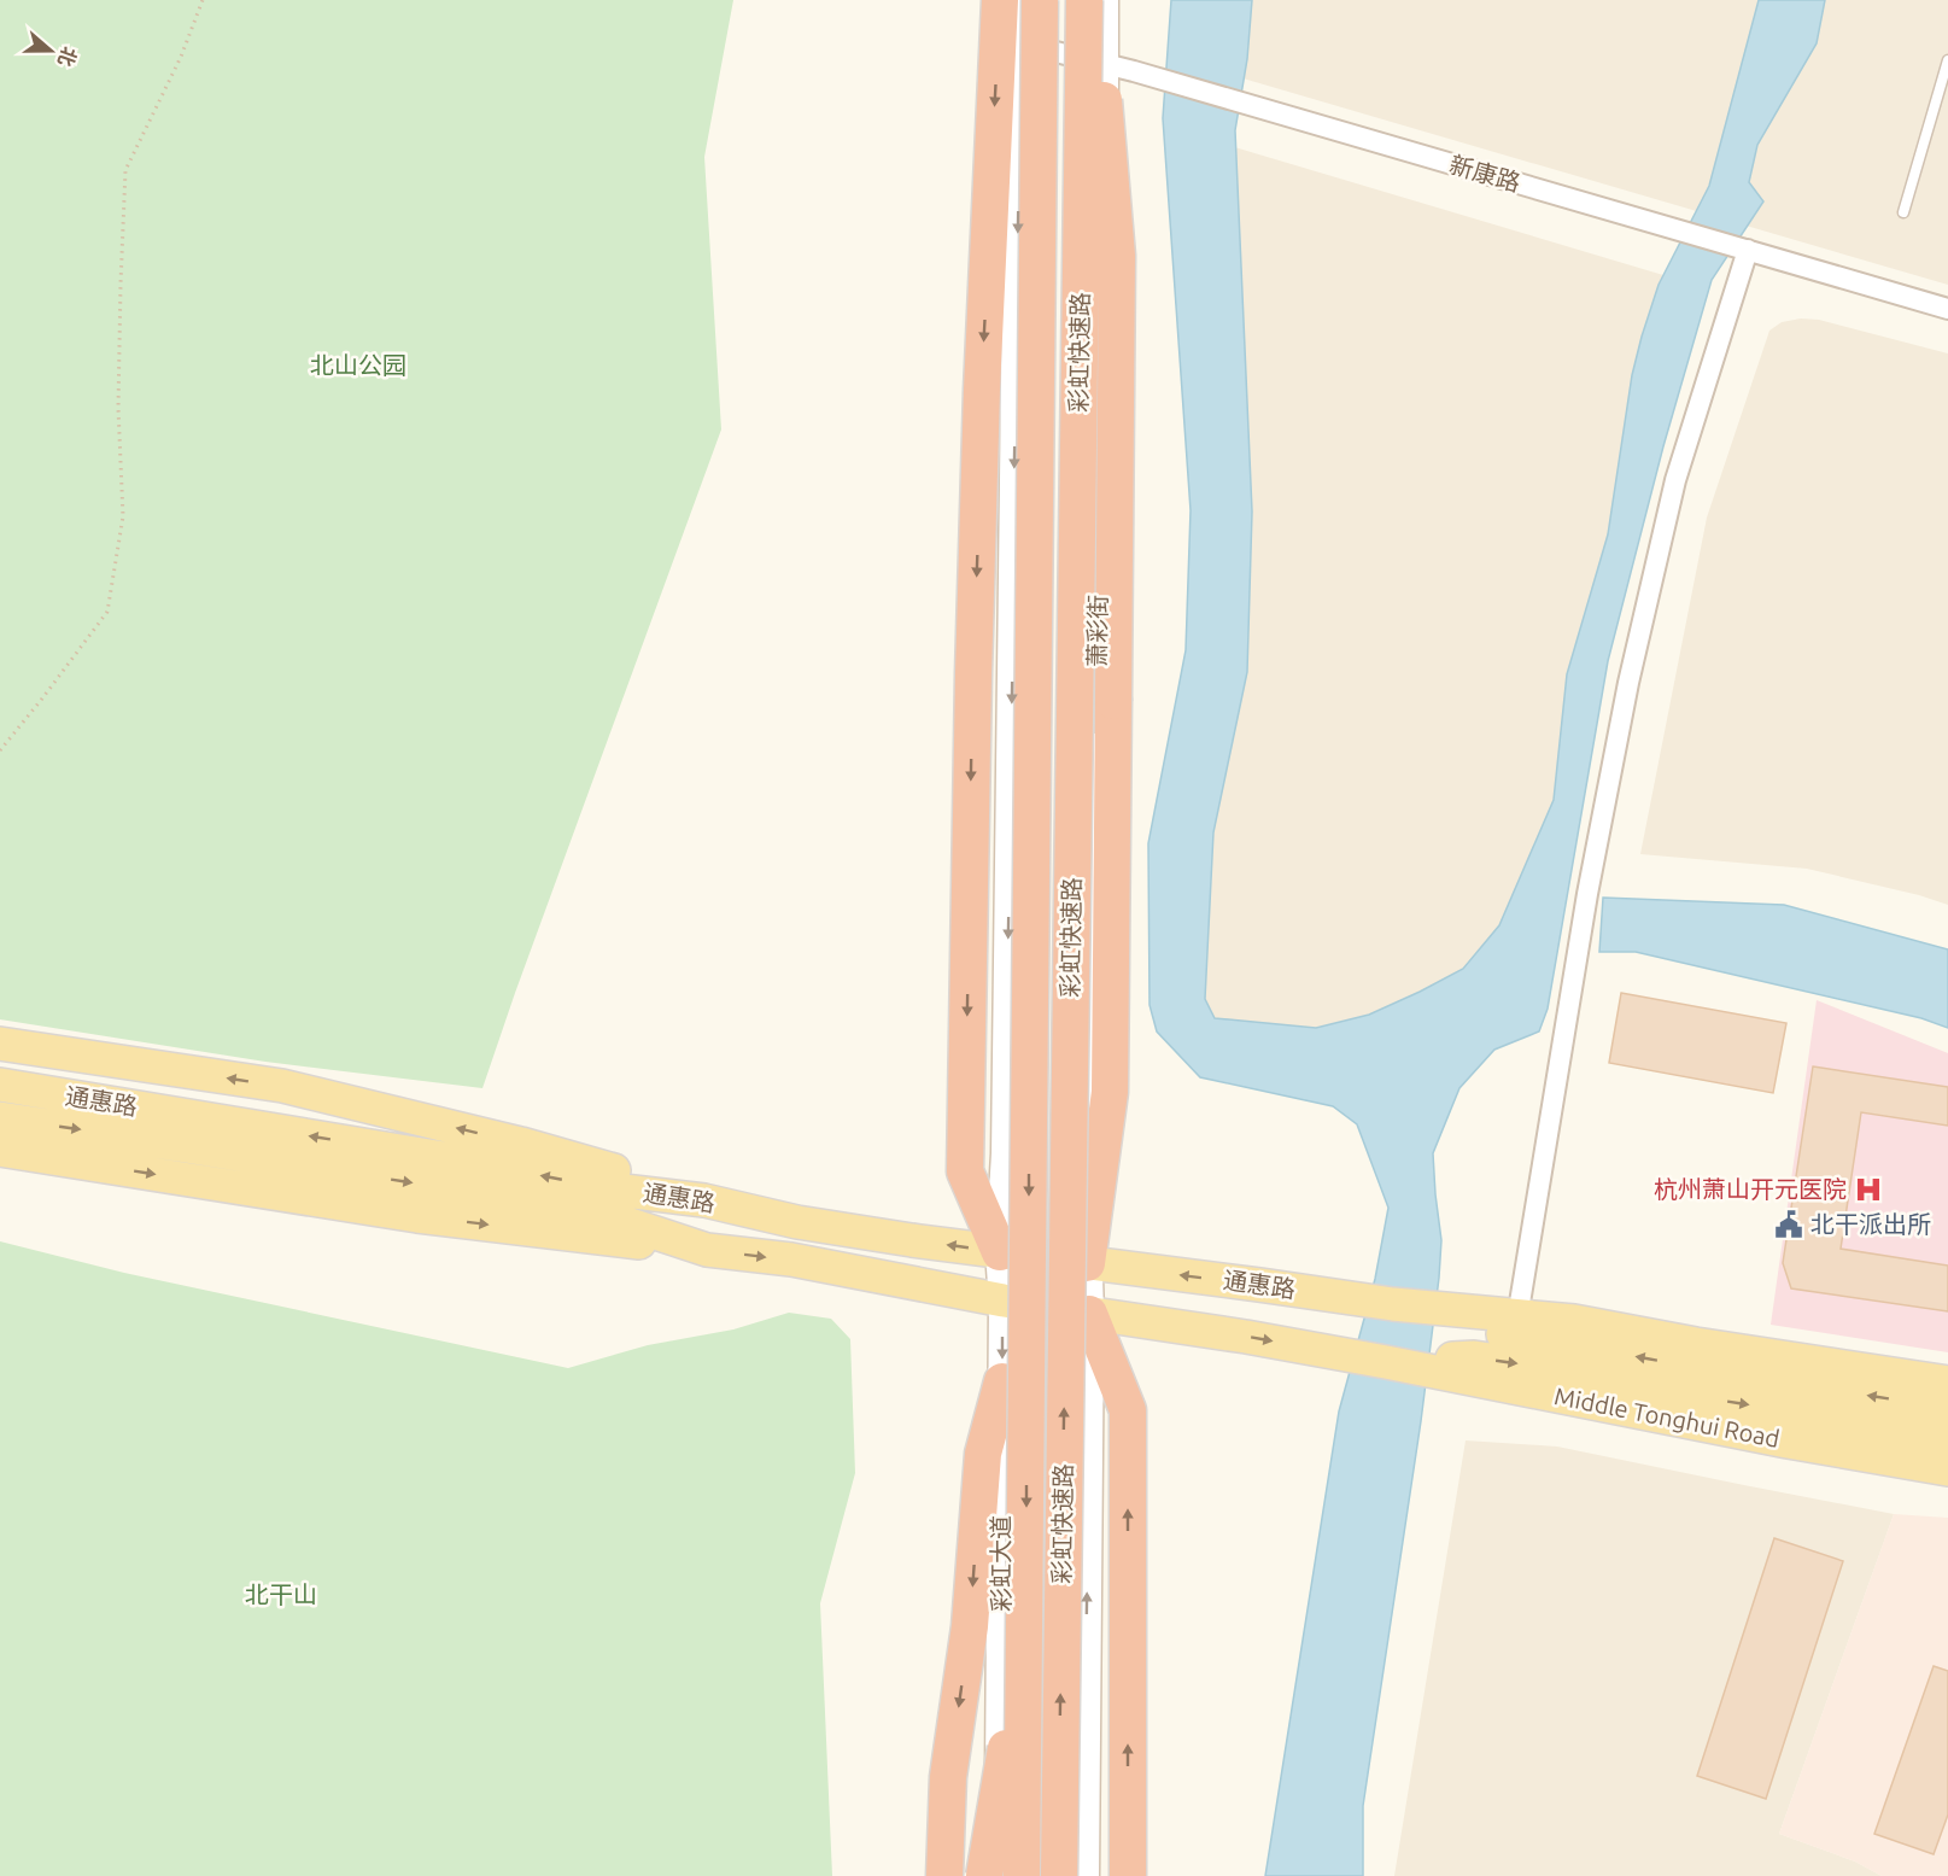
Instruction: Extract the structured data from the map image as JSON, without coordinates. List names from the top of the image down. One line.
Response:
{"streets":{"highway":["彩虹快速路"],"main road":["萧彩街","通惠路","Middle Tonghui Road","彩虹大道"],"street":["新康路"]},"crossings":[["新康路","萧彩街"],["萧彩街","通惠路"],["通惠路","Middle Tonghui Road"],["通惠路","彩虹大道"]],"parks":["北山公园","北干山"],"places":{"hospital":["杭州萧山开元医院"],"public building":["北干派出所"]},"north":"right"}
